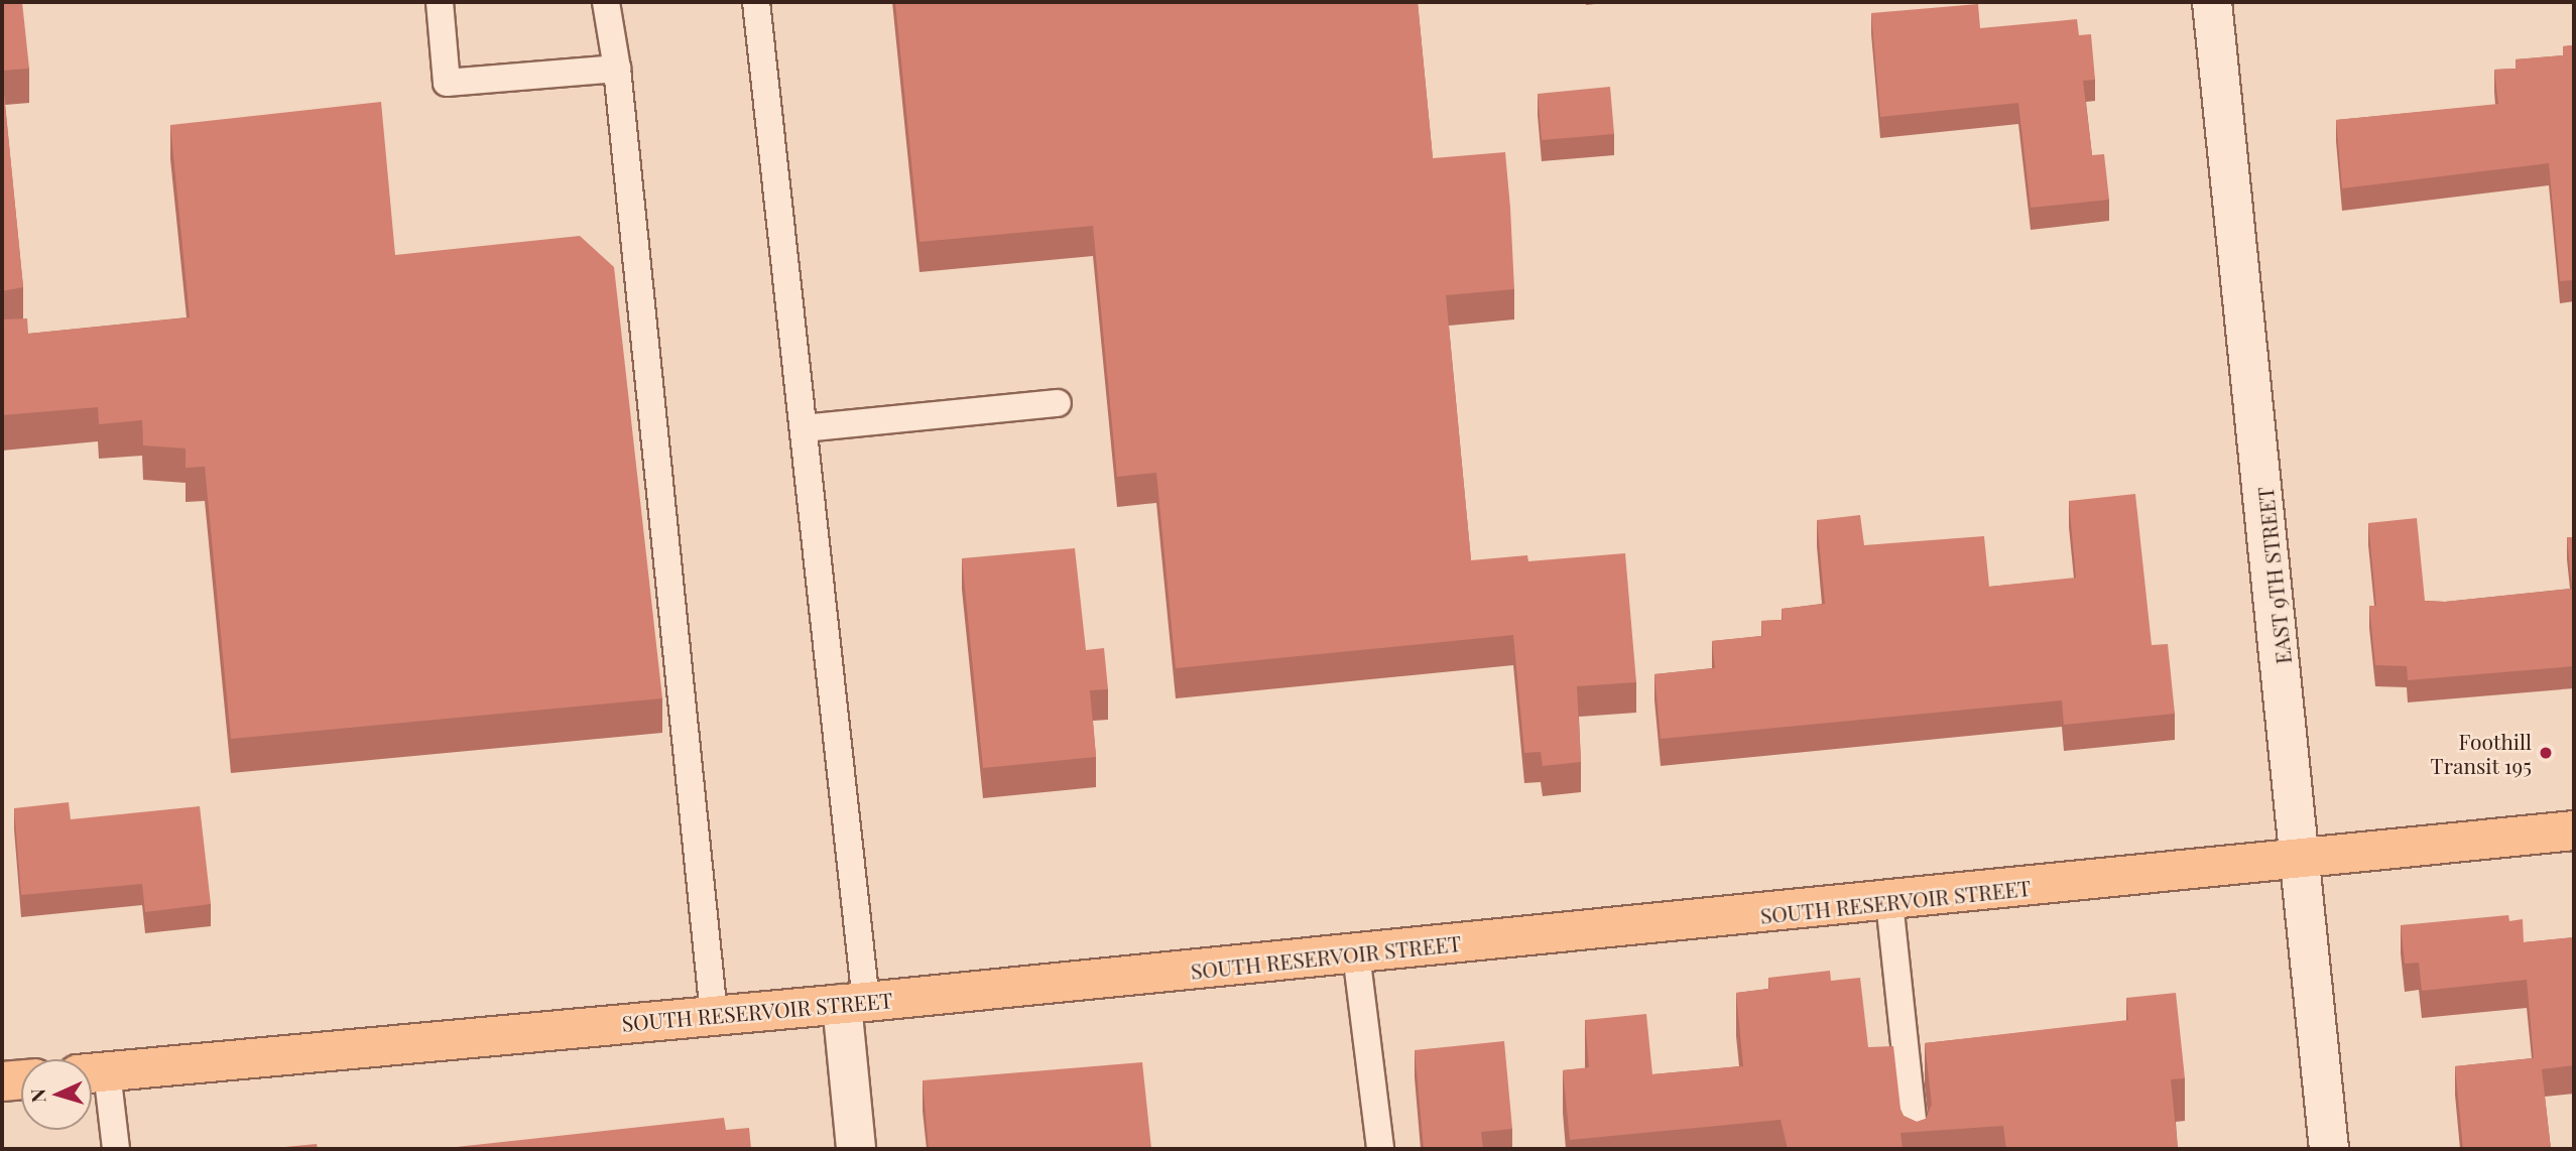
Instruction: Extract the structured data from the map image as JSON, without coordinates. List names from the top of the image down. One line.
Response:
{"streets":{"main road":["SOUTH RESERVOIR STREET"],"street":["EAST 9TH STREET"]},"crossings":[["EAST 9TH STREET","SOUTH RESERVOIR STREET"]],"places":["Foothill Transit 195"],"north":"left"}
